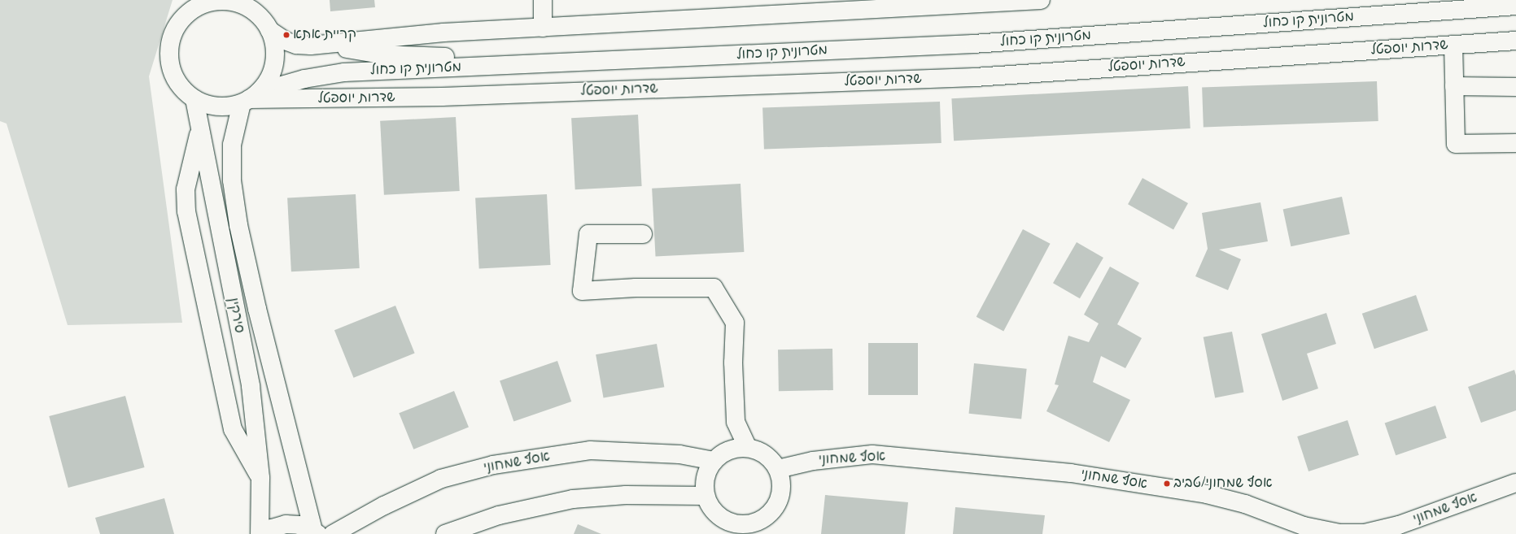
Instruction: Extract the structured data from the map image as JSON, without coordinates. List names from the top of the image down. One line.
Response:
{"streets":{"street":["מטרונית קו כחול","שדרות יוספטל","סירקין","אסף שמחוני"]},"crossings":[["מטרונית קו כחול","שדרות יוספטל"],["מטרונית קו כחול","סירקין"],["שדרות יוספטל","סירקין"]],"places":["קריית אתא","אסף שמחוני/טביב"]}
